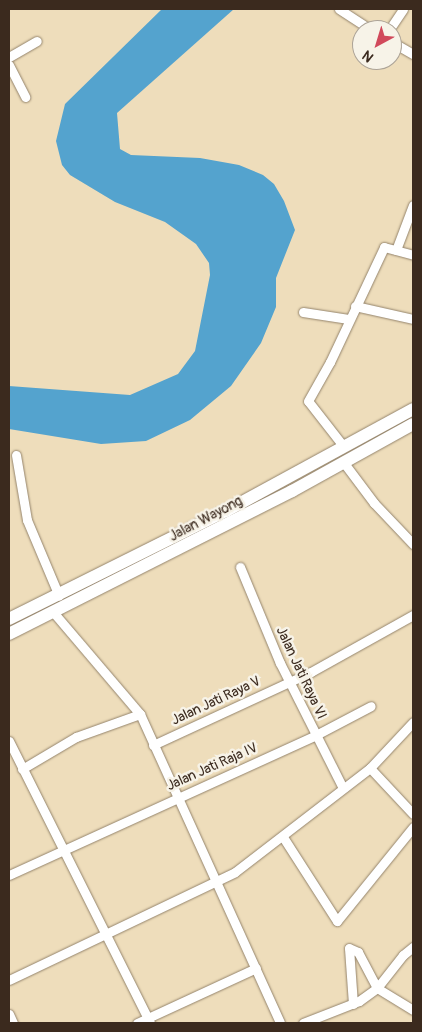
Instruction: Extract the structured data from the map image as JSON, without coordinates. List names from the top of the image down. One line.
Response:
{"streets":{"main road":["Jalan Wayong"],"street":["Jalan Jati Raya VI","Jalan Jati Raya V","Jalan Jati Raja IV"]},"crossings":[["Jalan Jati Raya VI","Jalan Jati Raya V"],["Jalan Jati Raya VI","Jalan Jati Raja IV"]],"north":"bottom left"}
